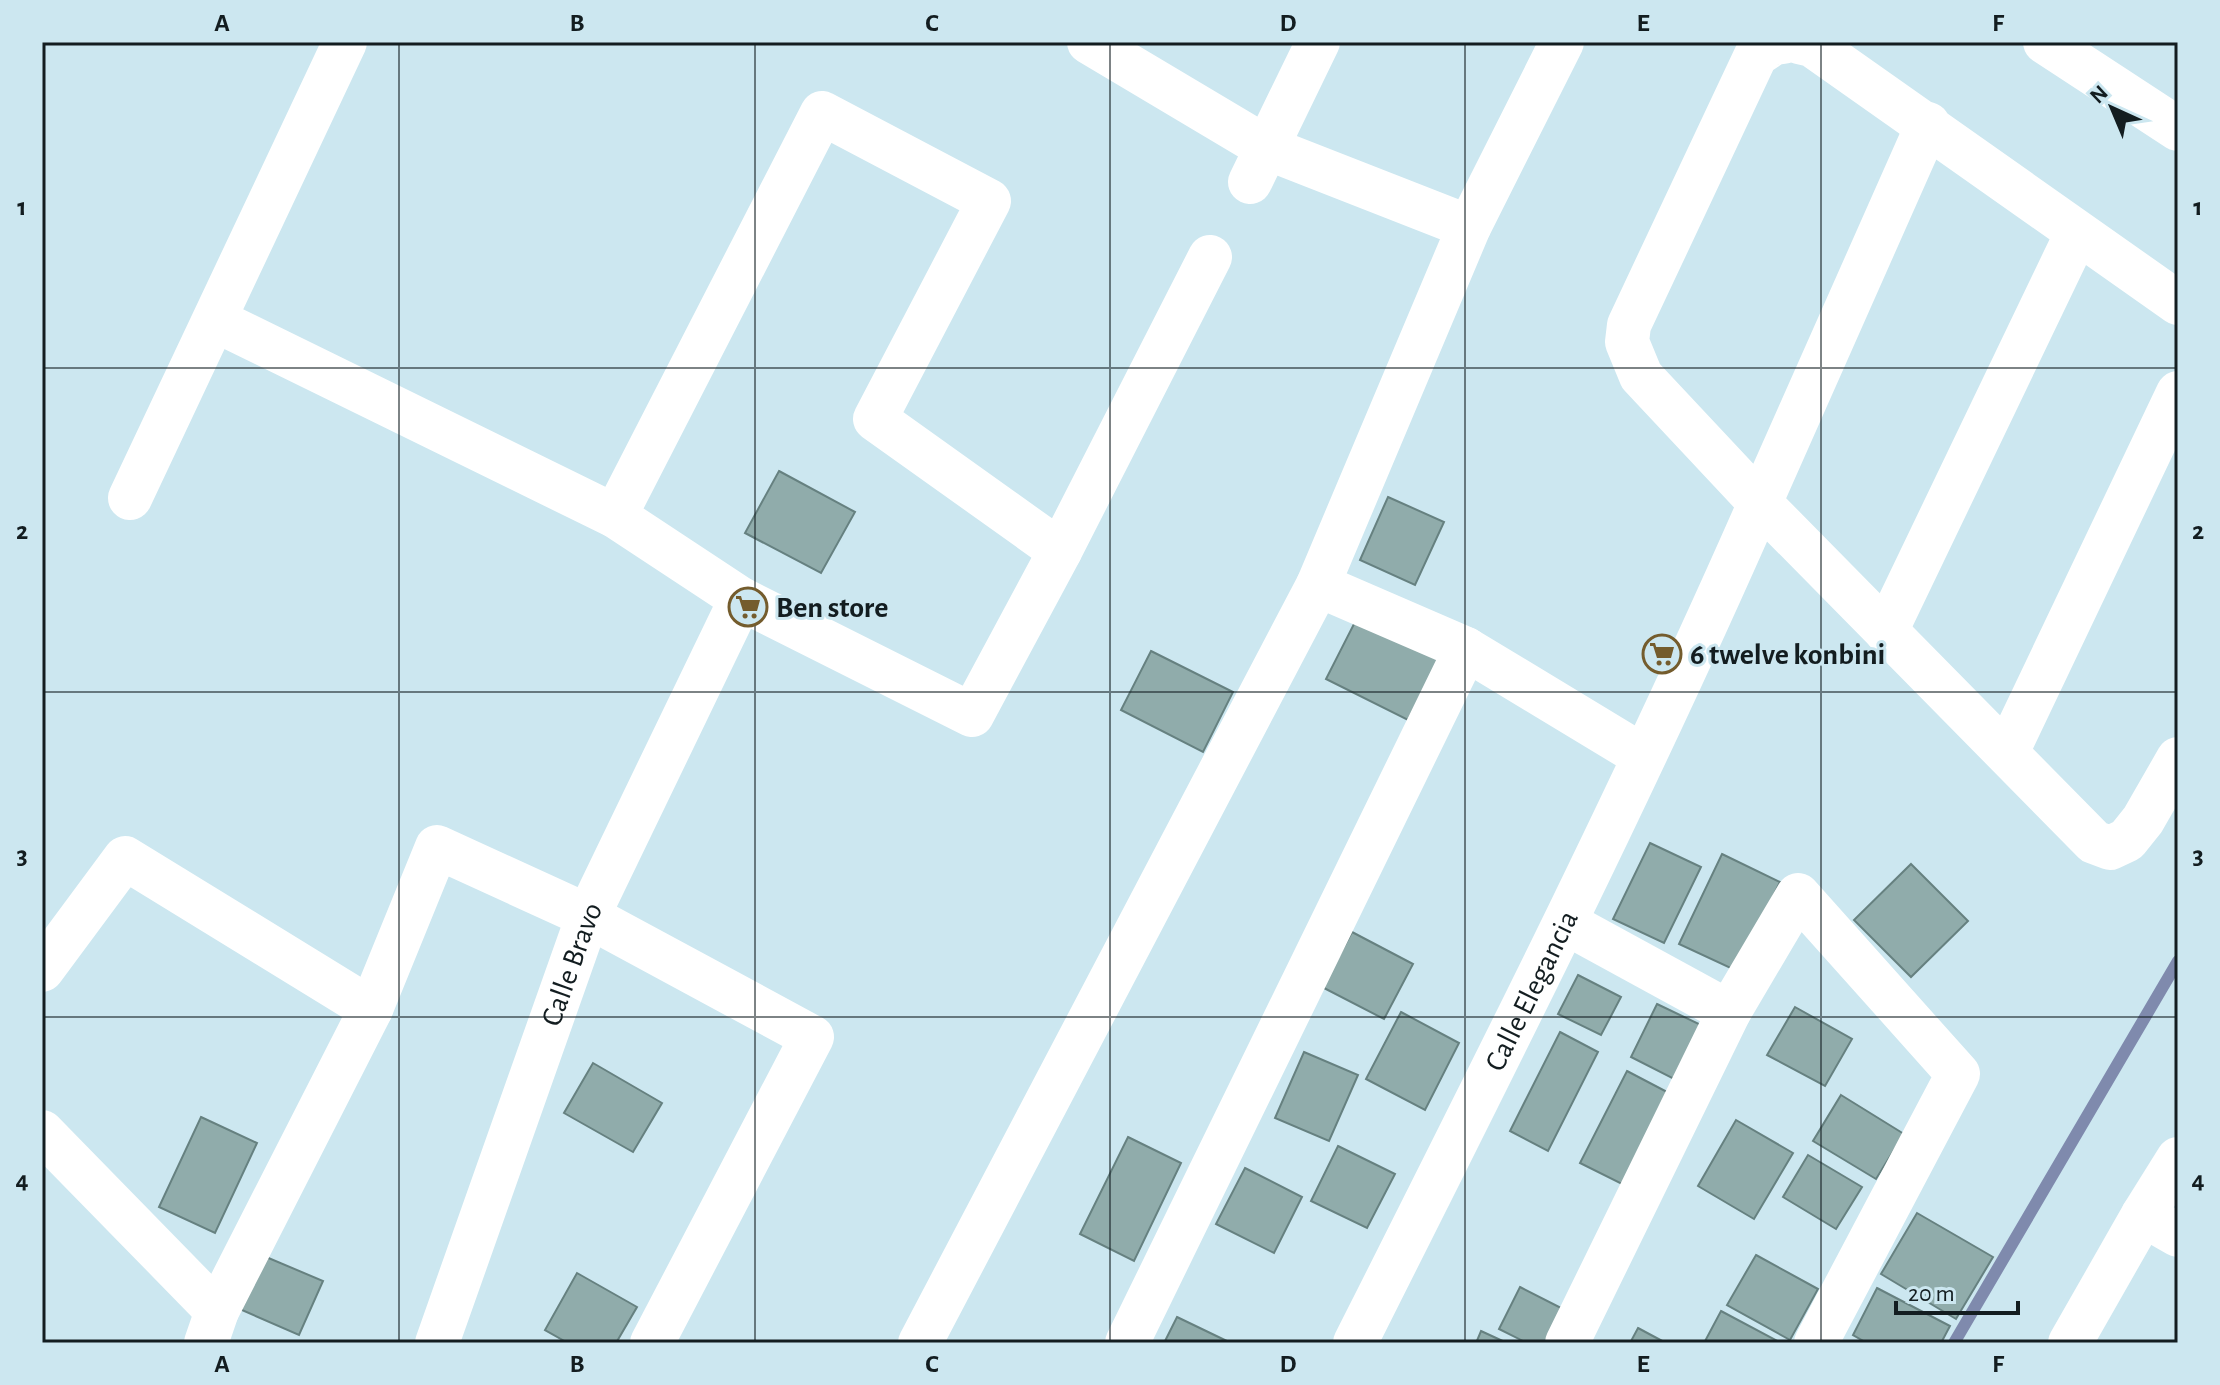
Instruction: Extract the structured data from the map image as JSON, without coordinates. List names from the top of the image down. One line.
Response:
{"streets":{"street":["Calle Bravo","Calle Elegancia"]},"places":{"supermarket":["Ben store","6 twelve konbini"]},"scale_bar":"20 m","north":"top left","grid":{"columns":["A","B","C","D","E","F"],"rows":["1","2","3","4"]}}
